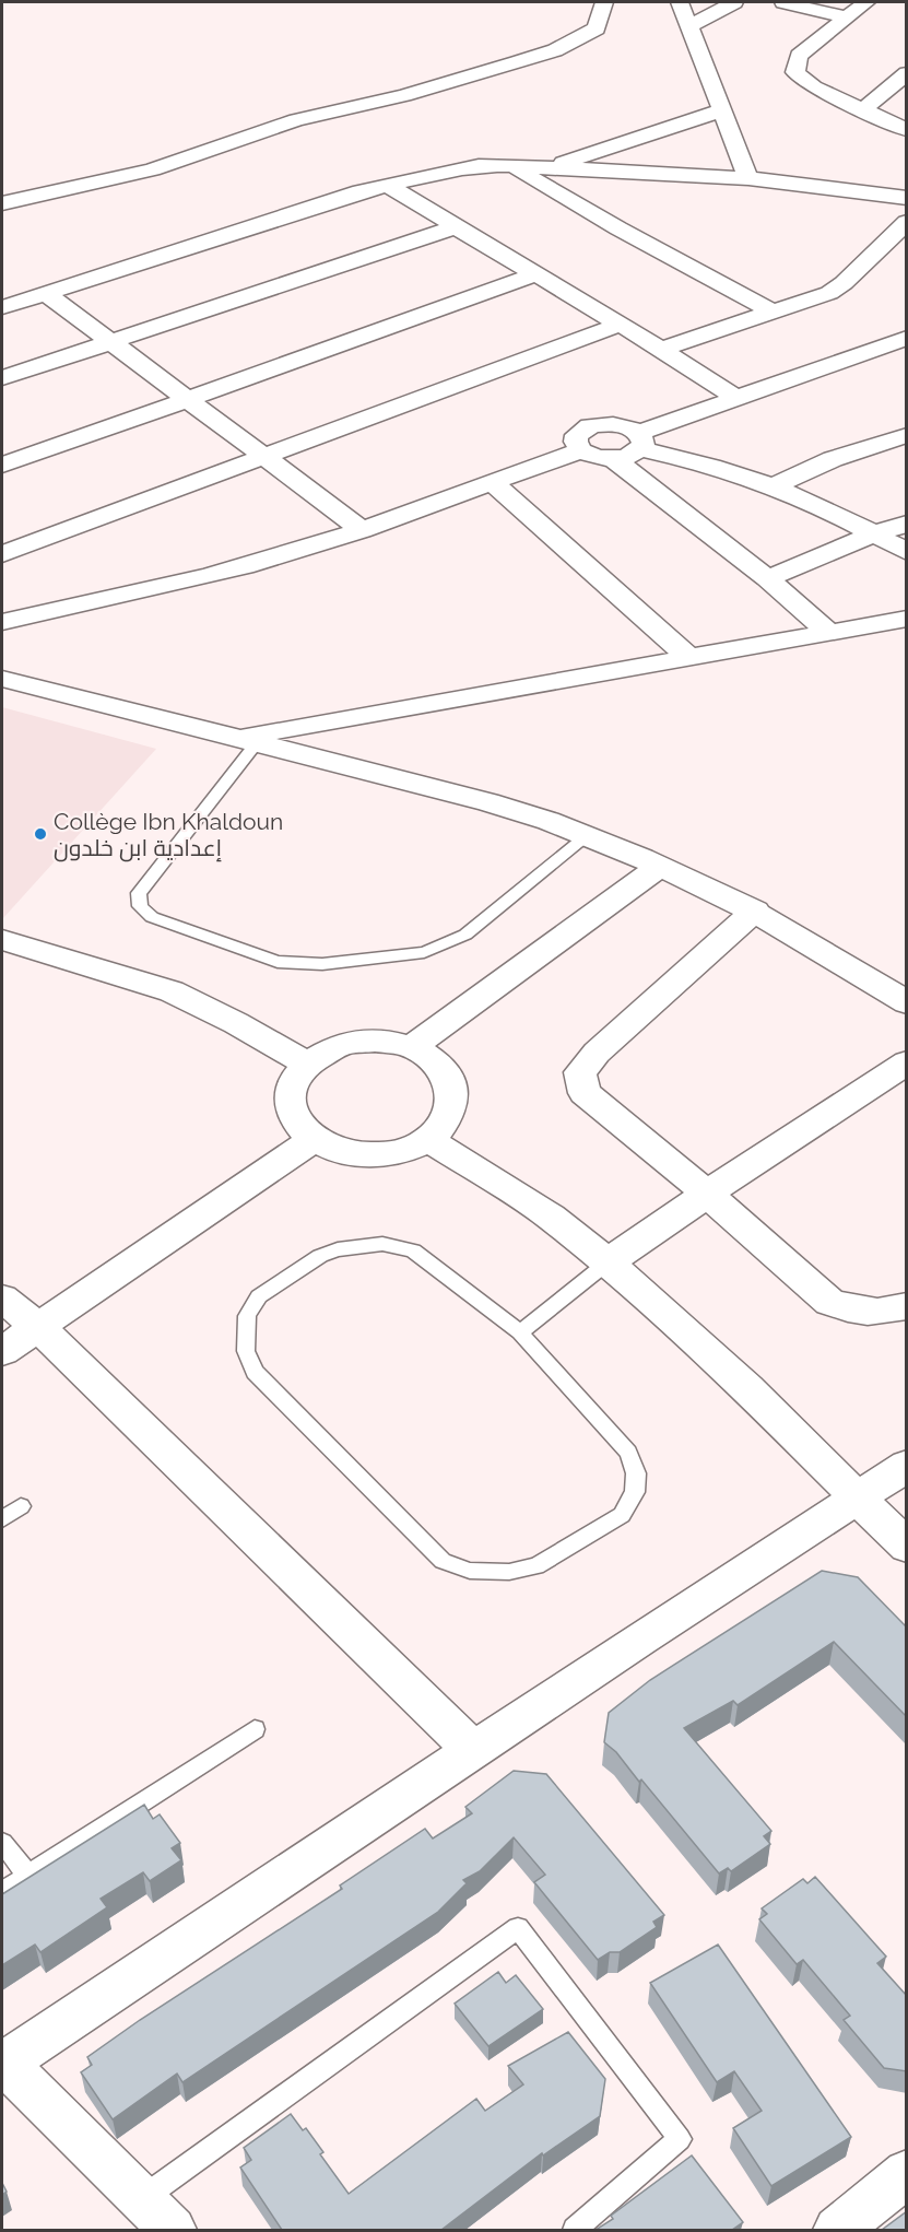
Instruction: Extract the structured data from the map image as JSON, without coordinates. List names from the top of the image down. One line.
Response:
{"places":["Collège Ibn Khaldoun إعدادية ابن خلدون"]}
